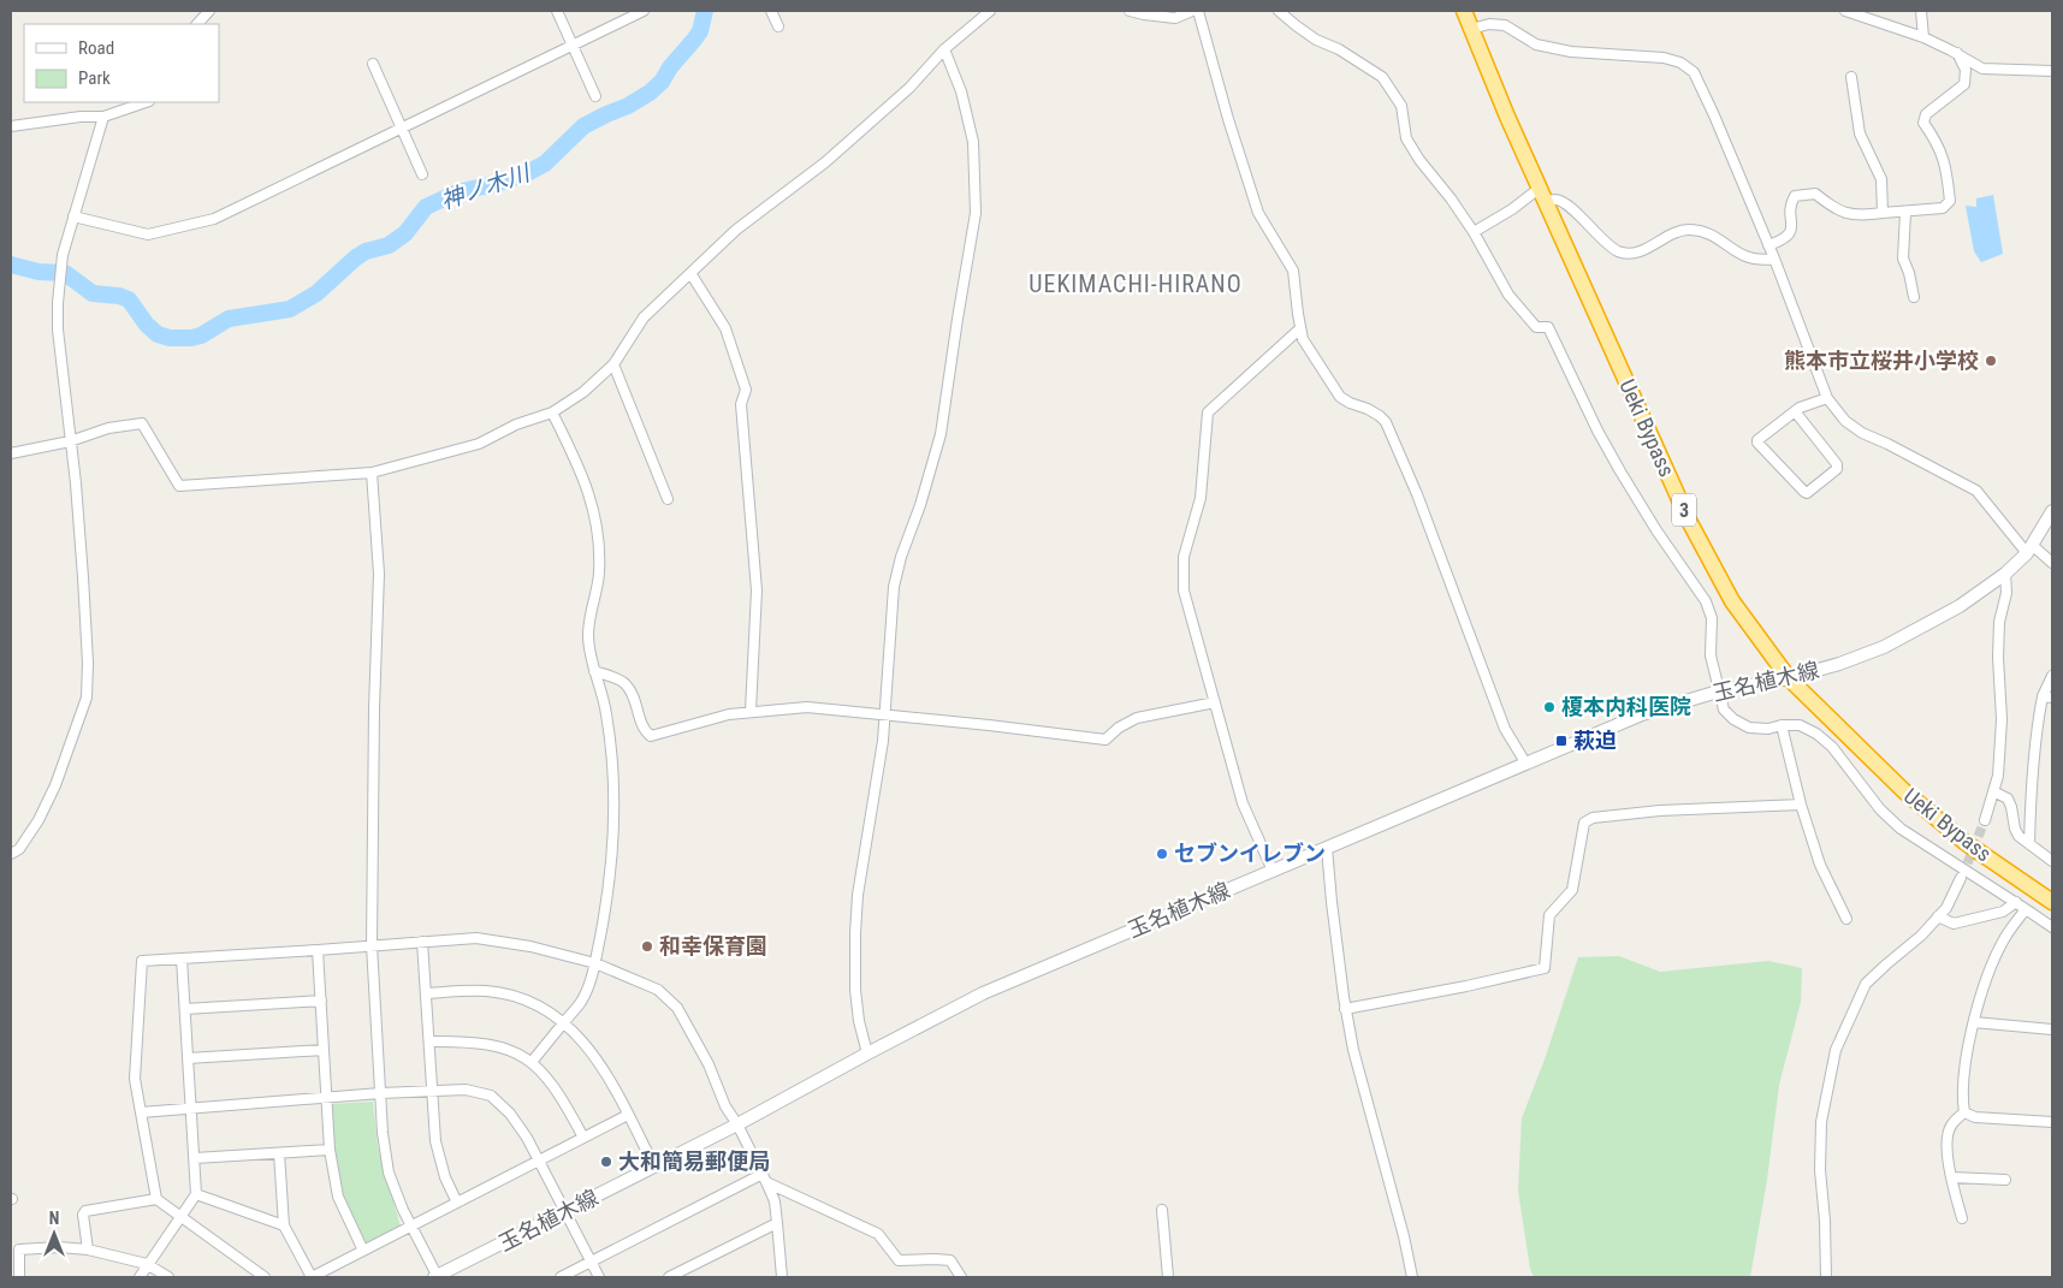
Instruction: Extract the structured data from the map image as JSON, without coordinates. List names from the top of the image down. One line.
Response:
{"streets":{"highway":["Ueki Bypass","3"],"main road":["玉名植木線"]},"crossings":[["Ueki Bypass","玉名植木線"]],"districts":["UEKIMACHI-HIRANO"],"water":["神ノ木川"],"places":{"other":["熊本市立桜井小学校","榎本内科医院","セブンイレブン","和幸保育園","大和簡易郵便局"],"transit":["萩迫"]},"legend":["Road","Park"],"north":"top"}
